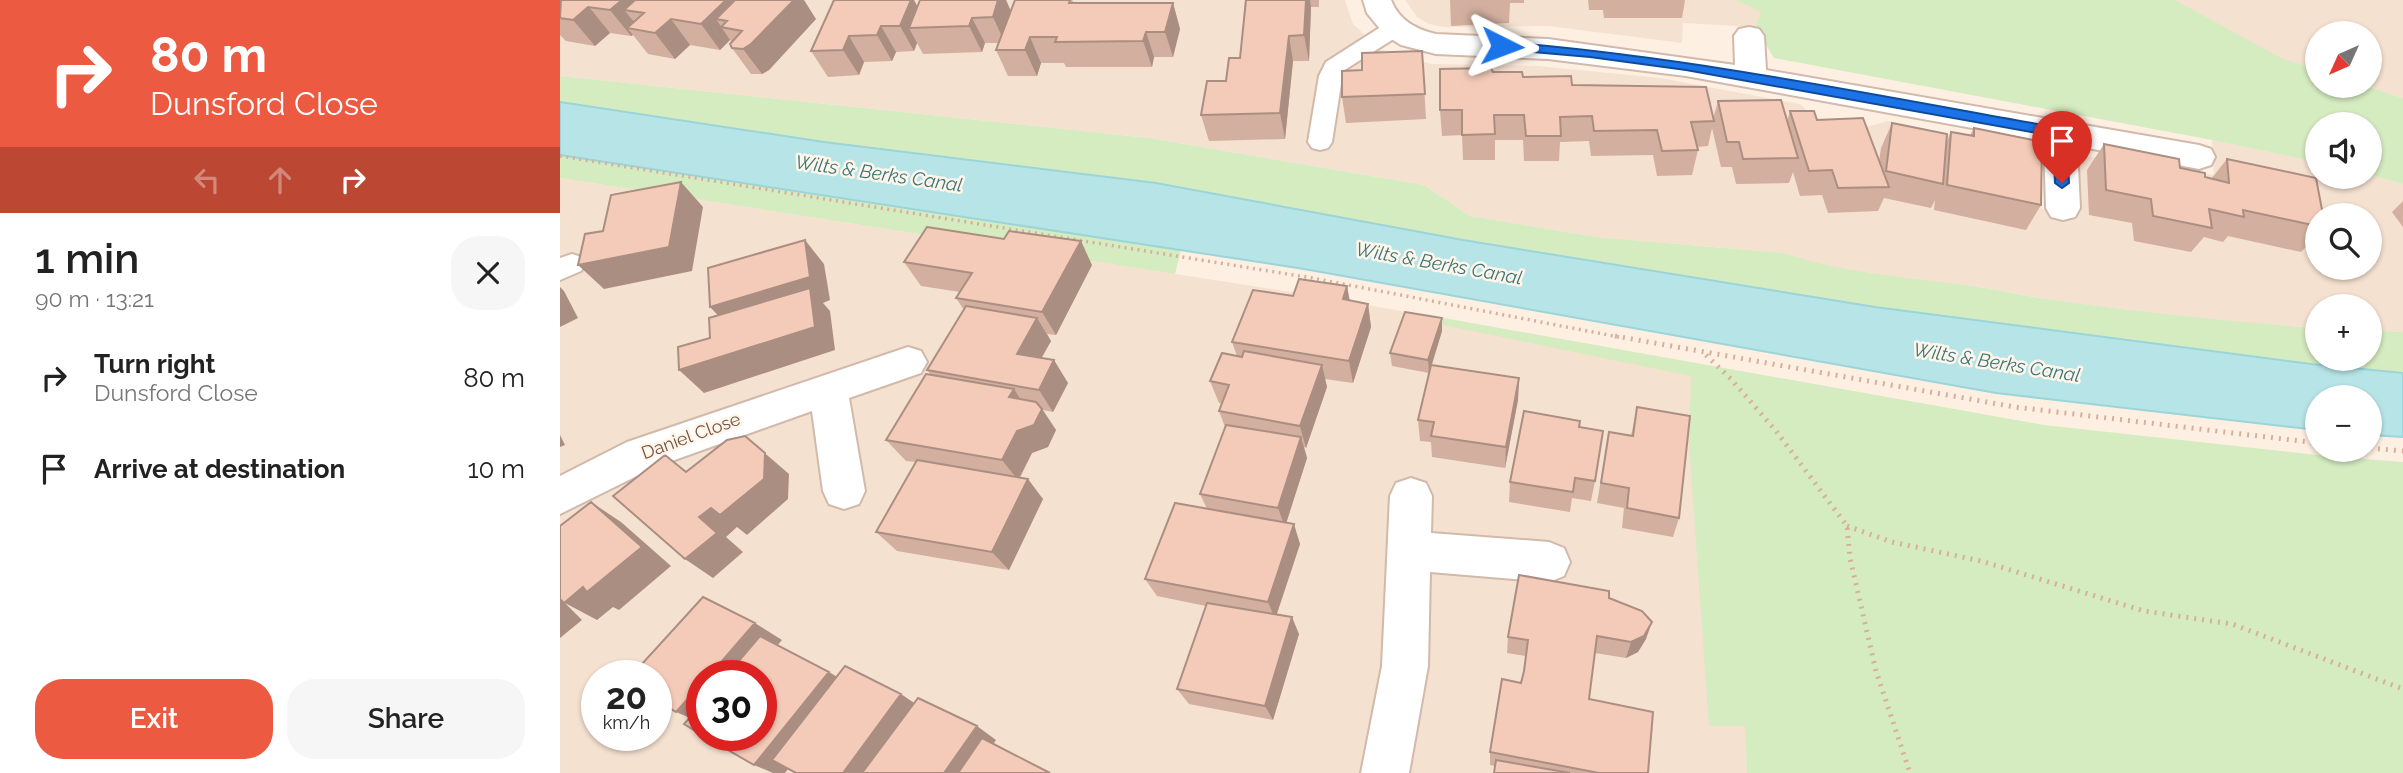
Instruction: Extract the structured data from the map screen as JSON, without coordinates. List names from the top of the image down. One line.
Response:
{"streets":{"street":["Daniel Close"]},"water":["Wilts & Berks Canal"],"north":"bottom left","page":{"turn":["80 m","Dunsford Close"],"map_buttons":["+","−"],"heading":["1 min","90 m · 13:21"],"list":[{"name":"Turn right","note":"Dunsford Close","value":"80 m"},{"name":"Arrive at destination","value":"10 m"}],"speed":"20 km/h","limit":"30","buttons":["Exit","Share"]}}
